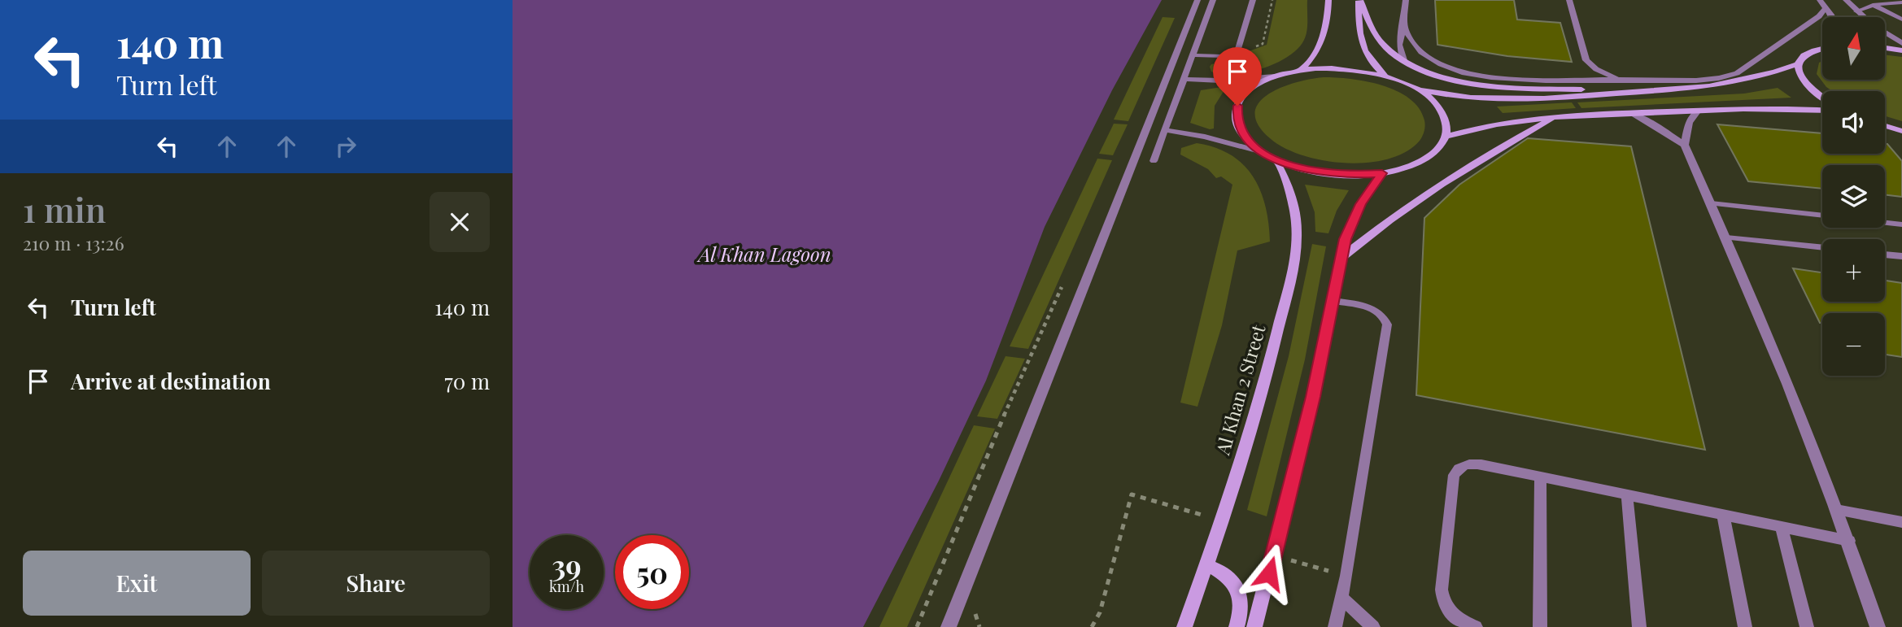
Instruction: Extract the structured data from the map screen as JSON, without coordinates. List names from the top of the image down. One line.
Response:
{"streets":{"main road":["Al Khan 2 Street"]},"water":["Al Khan Lagoon"],"north":"top","page":{"turn":["140 m","Turn left"],"map_buttons":["+","−"],"heading":["1 min","210 m · 13:26"],"list":[{"name":"Turn left","value":"140 m"},{"name":"Arrive at destination","value":"70 m"}],"speed":"39 km/h","limit":"50","buttons":["Exit","Share"]}}
